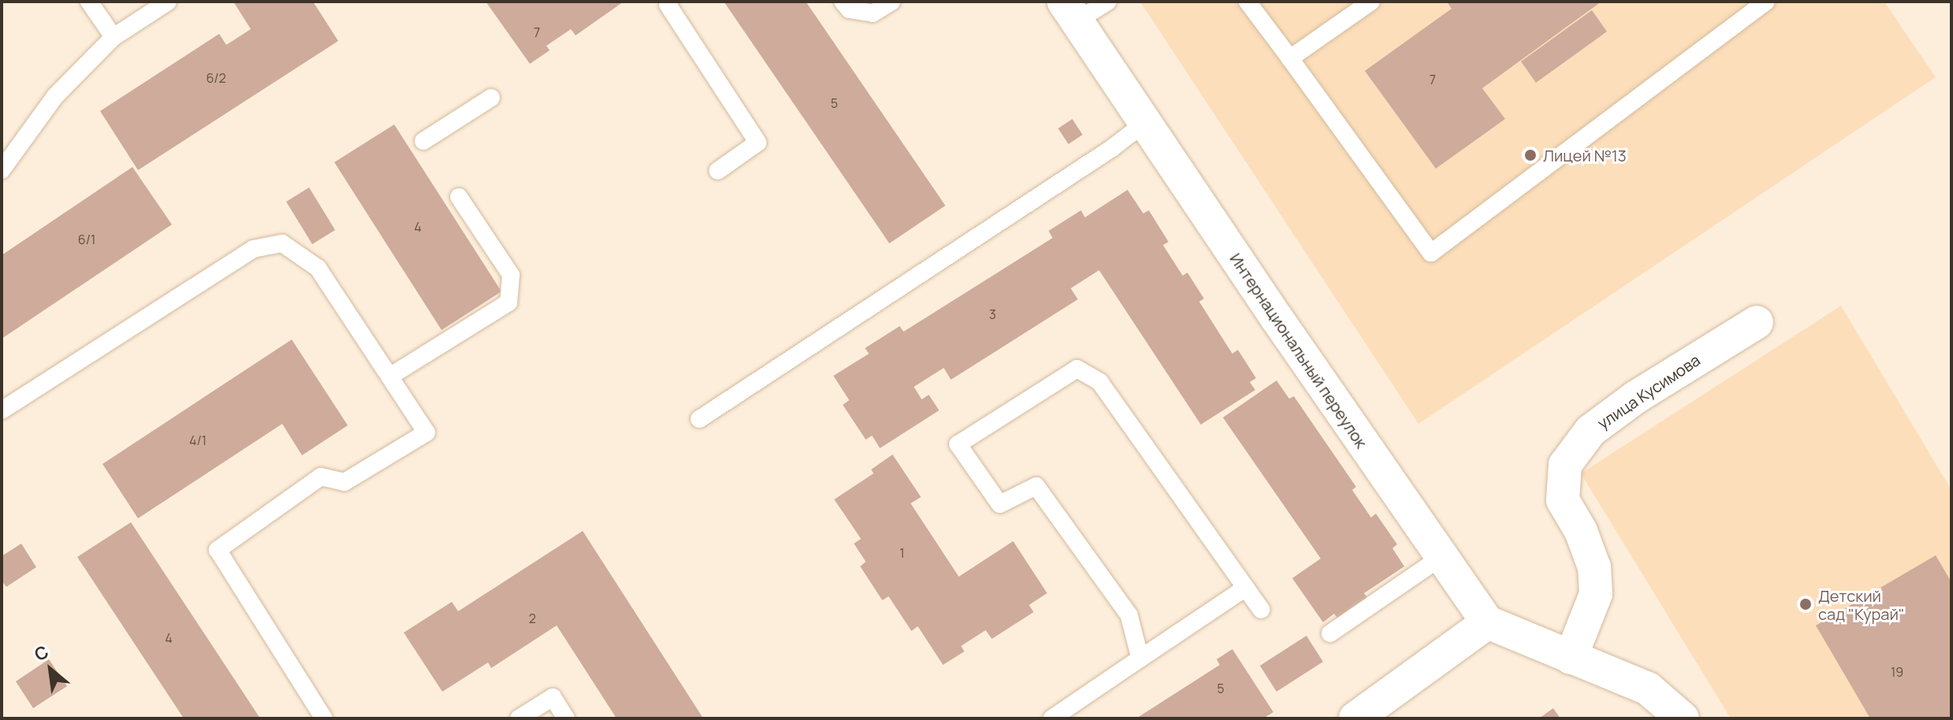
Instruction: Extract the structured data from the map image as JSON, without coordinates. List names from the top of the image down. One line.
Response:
{"streets":{"street":["Интернациональный переулок","улица Кусимова"]},"places":["Лицей №13","Детский сад \"Курай\""],"house_numbers":["7","6/2","7","5","4","6/1","3","4/1","1","2","4","19","5"],"north":"top left"}
